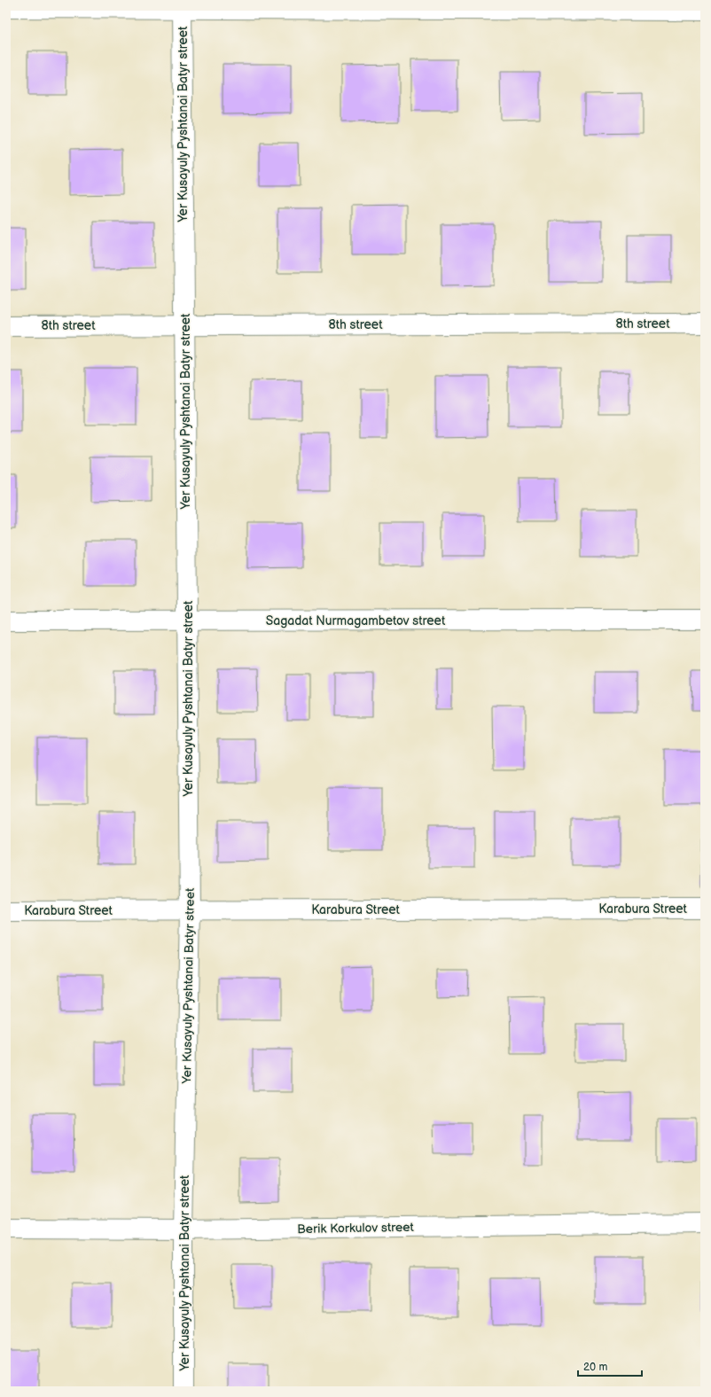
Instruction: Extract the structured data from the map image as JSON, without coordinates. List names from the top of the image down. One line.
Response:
{"streets":{"street":["Yer Kusayuly Pyshtanai Batyr street","8th street","Sagadat Nurmagambetov street","Karabura Street","Berik Korkulov street"]},"crossings":[["Yer Kusayuly Pyshtanai Batyr street","8th street"],["Yer Kusayuly Pyshtanai Batyr street","Sagadat Nurmagambetov street"],["Yer Kusayuly Pyshtanai Batyr street","Karabura Street"],["Yer Kusayuly Pyshtanai Batyr street","Berik Korkulov street"]],"scale_bar":"20 m"}
